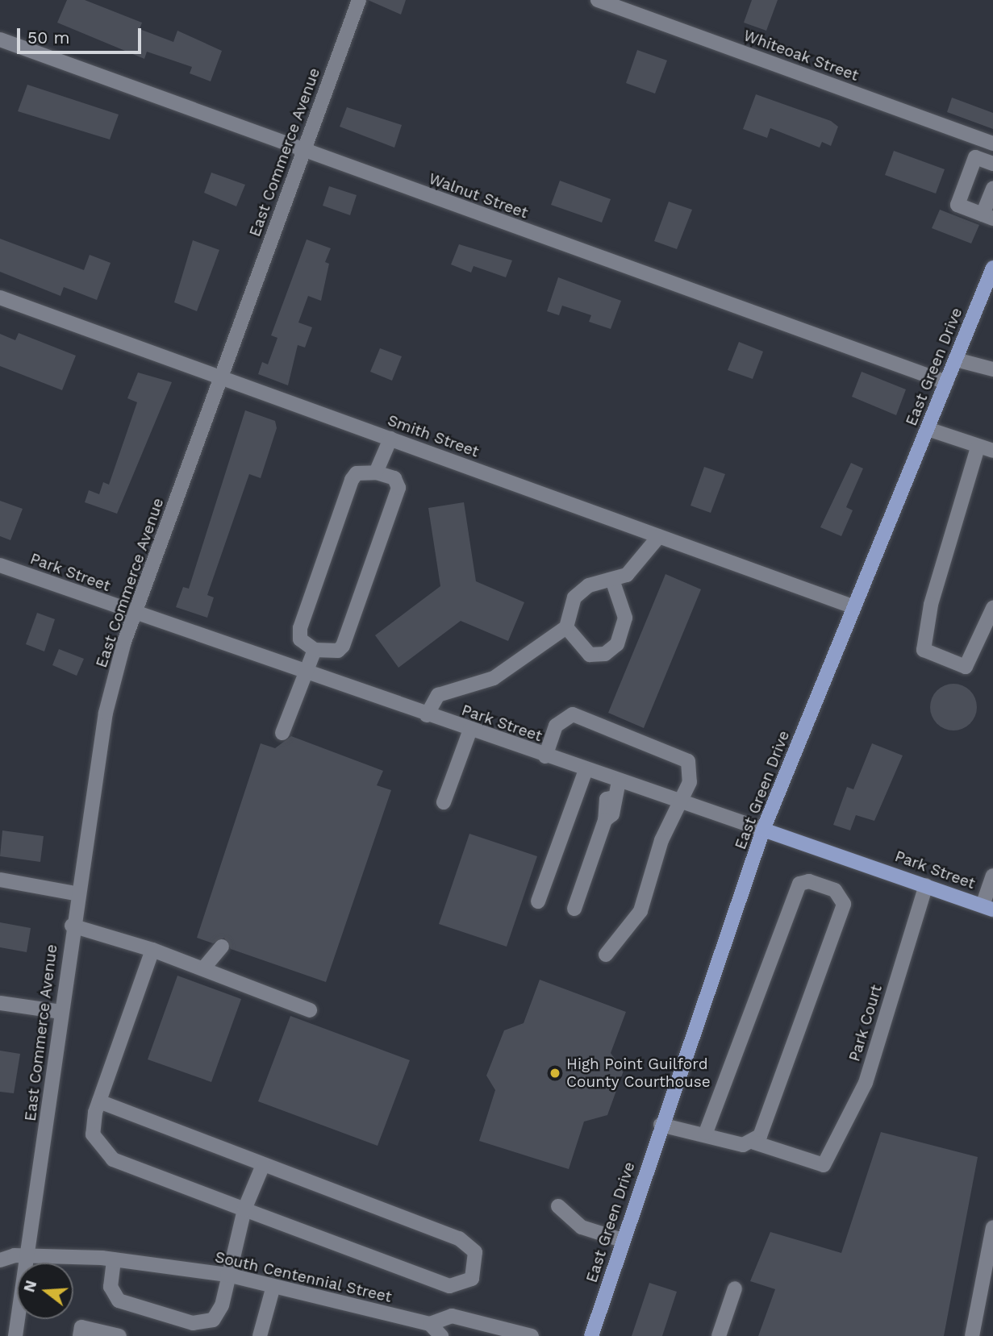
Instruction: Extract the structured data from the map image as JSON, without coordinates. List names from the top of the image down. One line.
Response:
{"streets":{"main road":["East Green Drive","Park Street"],"street":["Whiteoak Street","East Commerce Avenue","Walnut Street","Smith Street","Park Court","South Centennial Street"]},"crossings":[["East Commerce Avenue","Walnut Street"],["East Commerce Avenue","Smith Street"],["East Commerce Avenue","Park Street"],["East Commerce Avenue","South Centennial Street"],["Walnut Street","East Green Drive"],["East Green Drive","Smith Street"],["East Green Drive","Park Street"],["Park Street","Park Court"]],"places":["High Point Guilford County Courthouse"],"scale_bar":"50 m","north":"left"}
